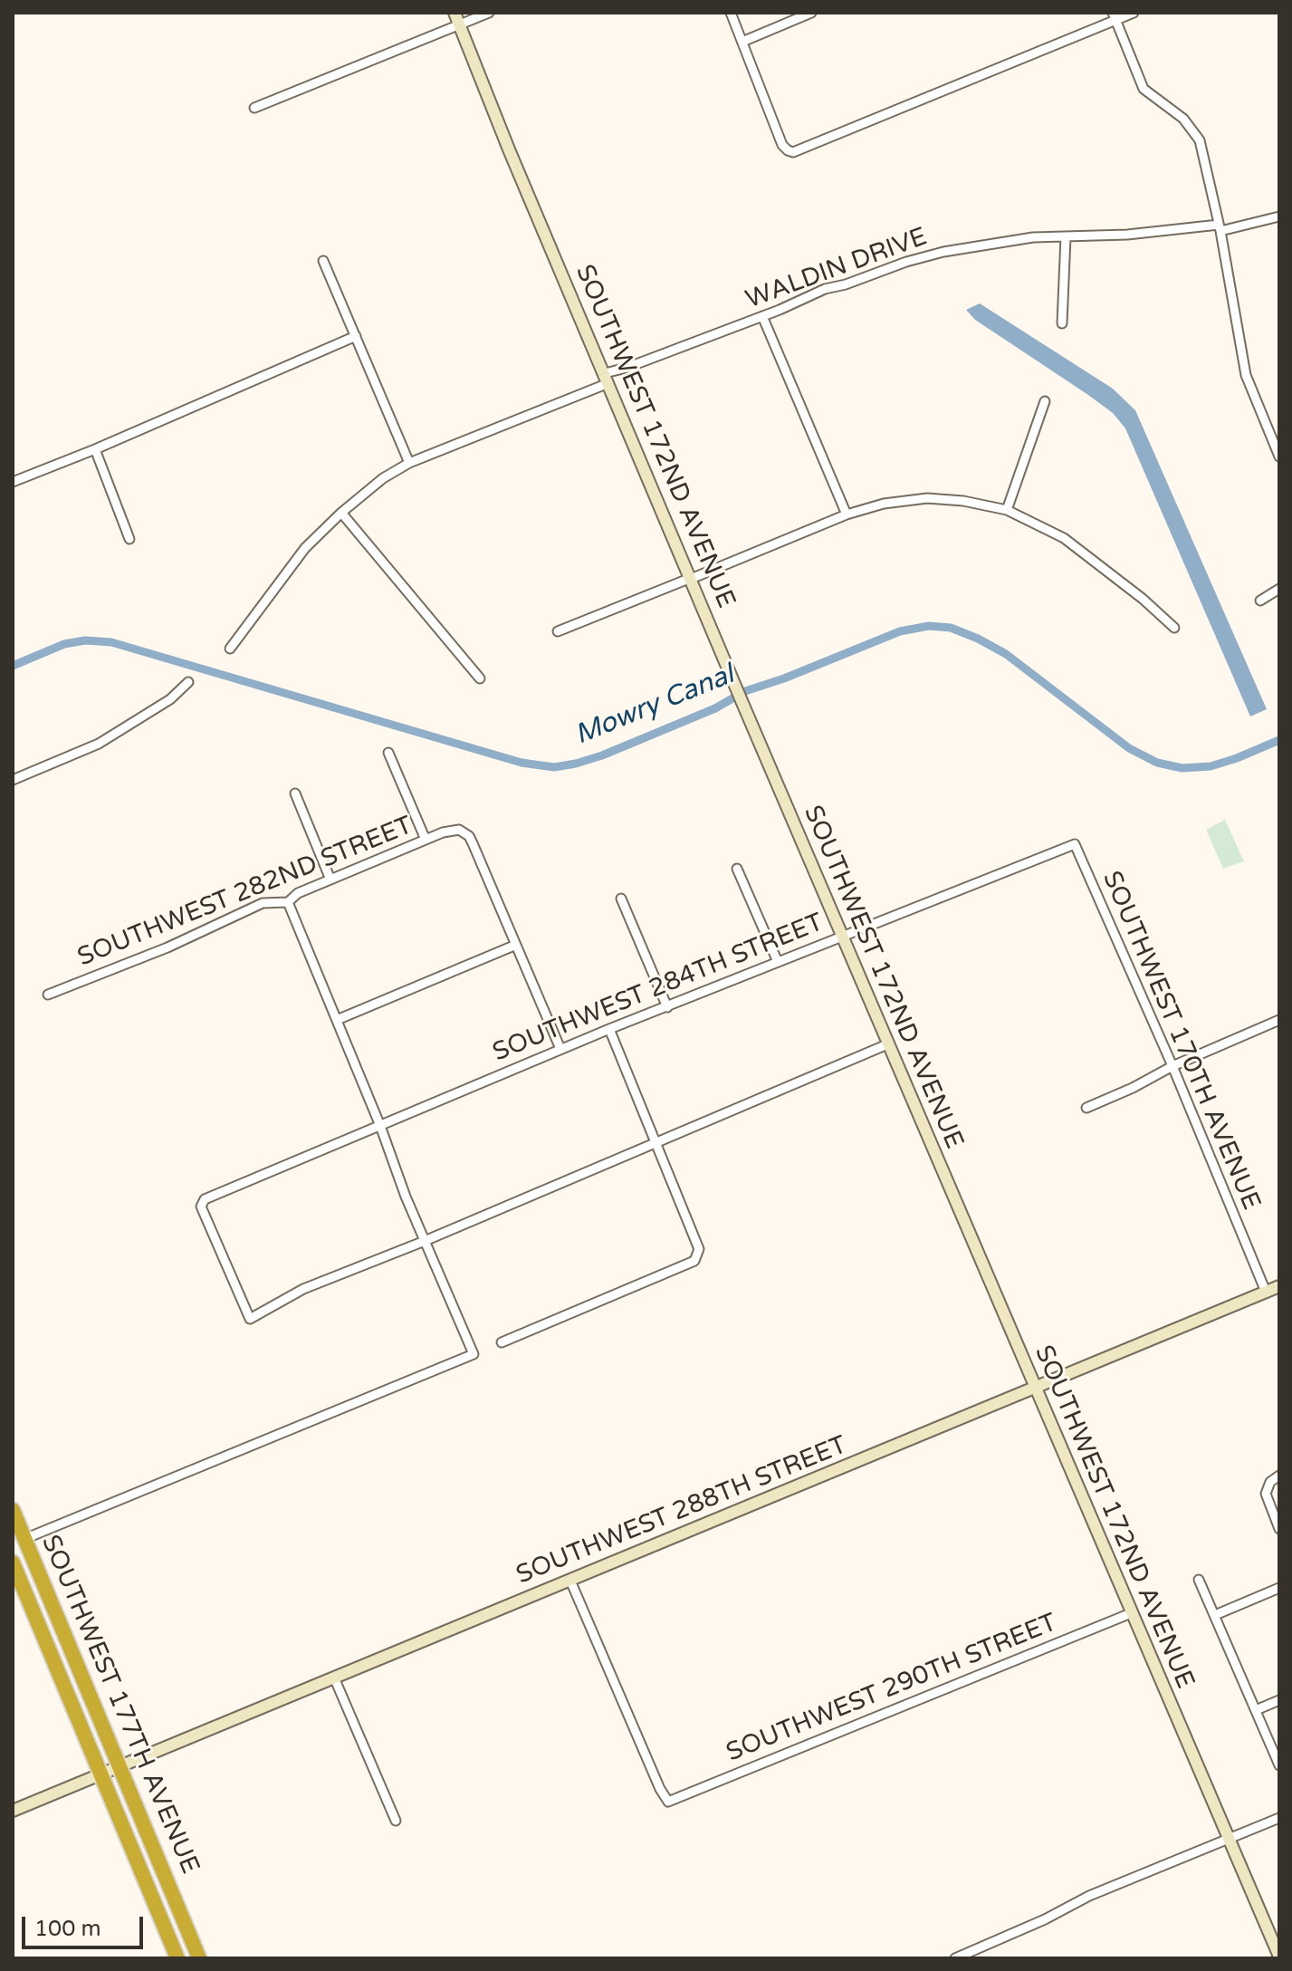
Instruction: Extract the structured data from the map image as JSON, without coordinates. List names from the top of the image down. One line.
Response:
{"streets":{"highway":["SOUTHWEST 177TH AVENUE"],"street":["WALDIN DRIVE","SOUTHWEST 172ND AVENUE","SOUTHWEST 282ND STREET","SOUTHWEST 284TH STREET","SOUTHWEST 170TH AVENUE","SOUTHWEST 288TH STREET","SOUTHWEST 290TH STREET"]},"crossings":[["WALDIN DRIVE","SOUTHWEST 172ND AVENUE"],["SOUTHWEST 172ND AVENUE","SOUTHWEST 284TH STREET"],["SOUTHWEST 172ND AVENUE","SOUTHWEST 288TH STREET"],["SOUTHWEST 172ND AVENUE","SOUTHWEST 290TH STREET"],["SOUTHWEST 284TH STREET","SOUTHWEST 170TH AVENUE"],["SOUTHWEST 170TH AVENUE","SOUTHWEST 288TH STREET"],["SOUTHWEST 288TH STREET","SOUTHWEST 290TH STREET"],["SOUTHWEST 288TH STREET","SOUTHWEST 177TH AVENUE"]],"water":["Mowry Canal"],"scale_bar":"100 m"}
